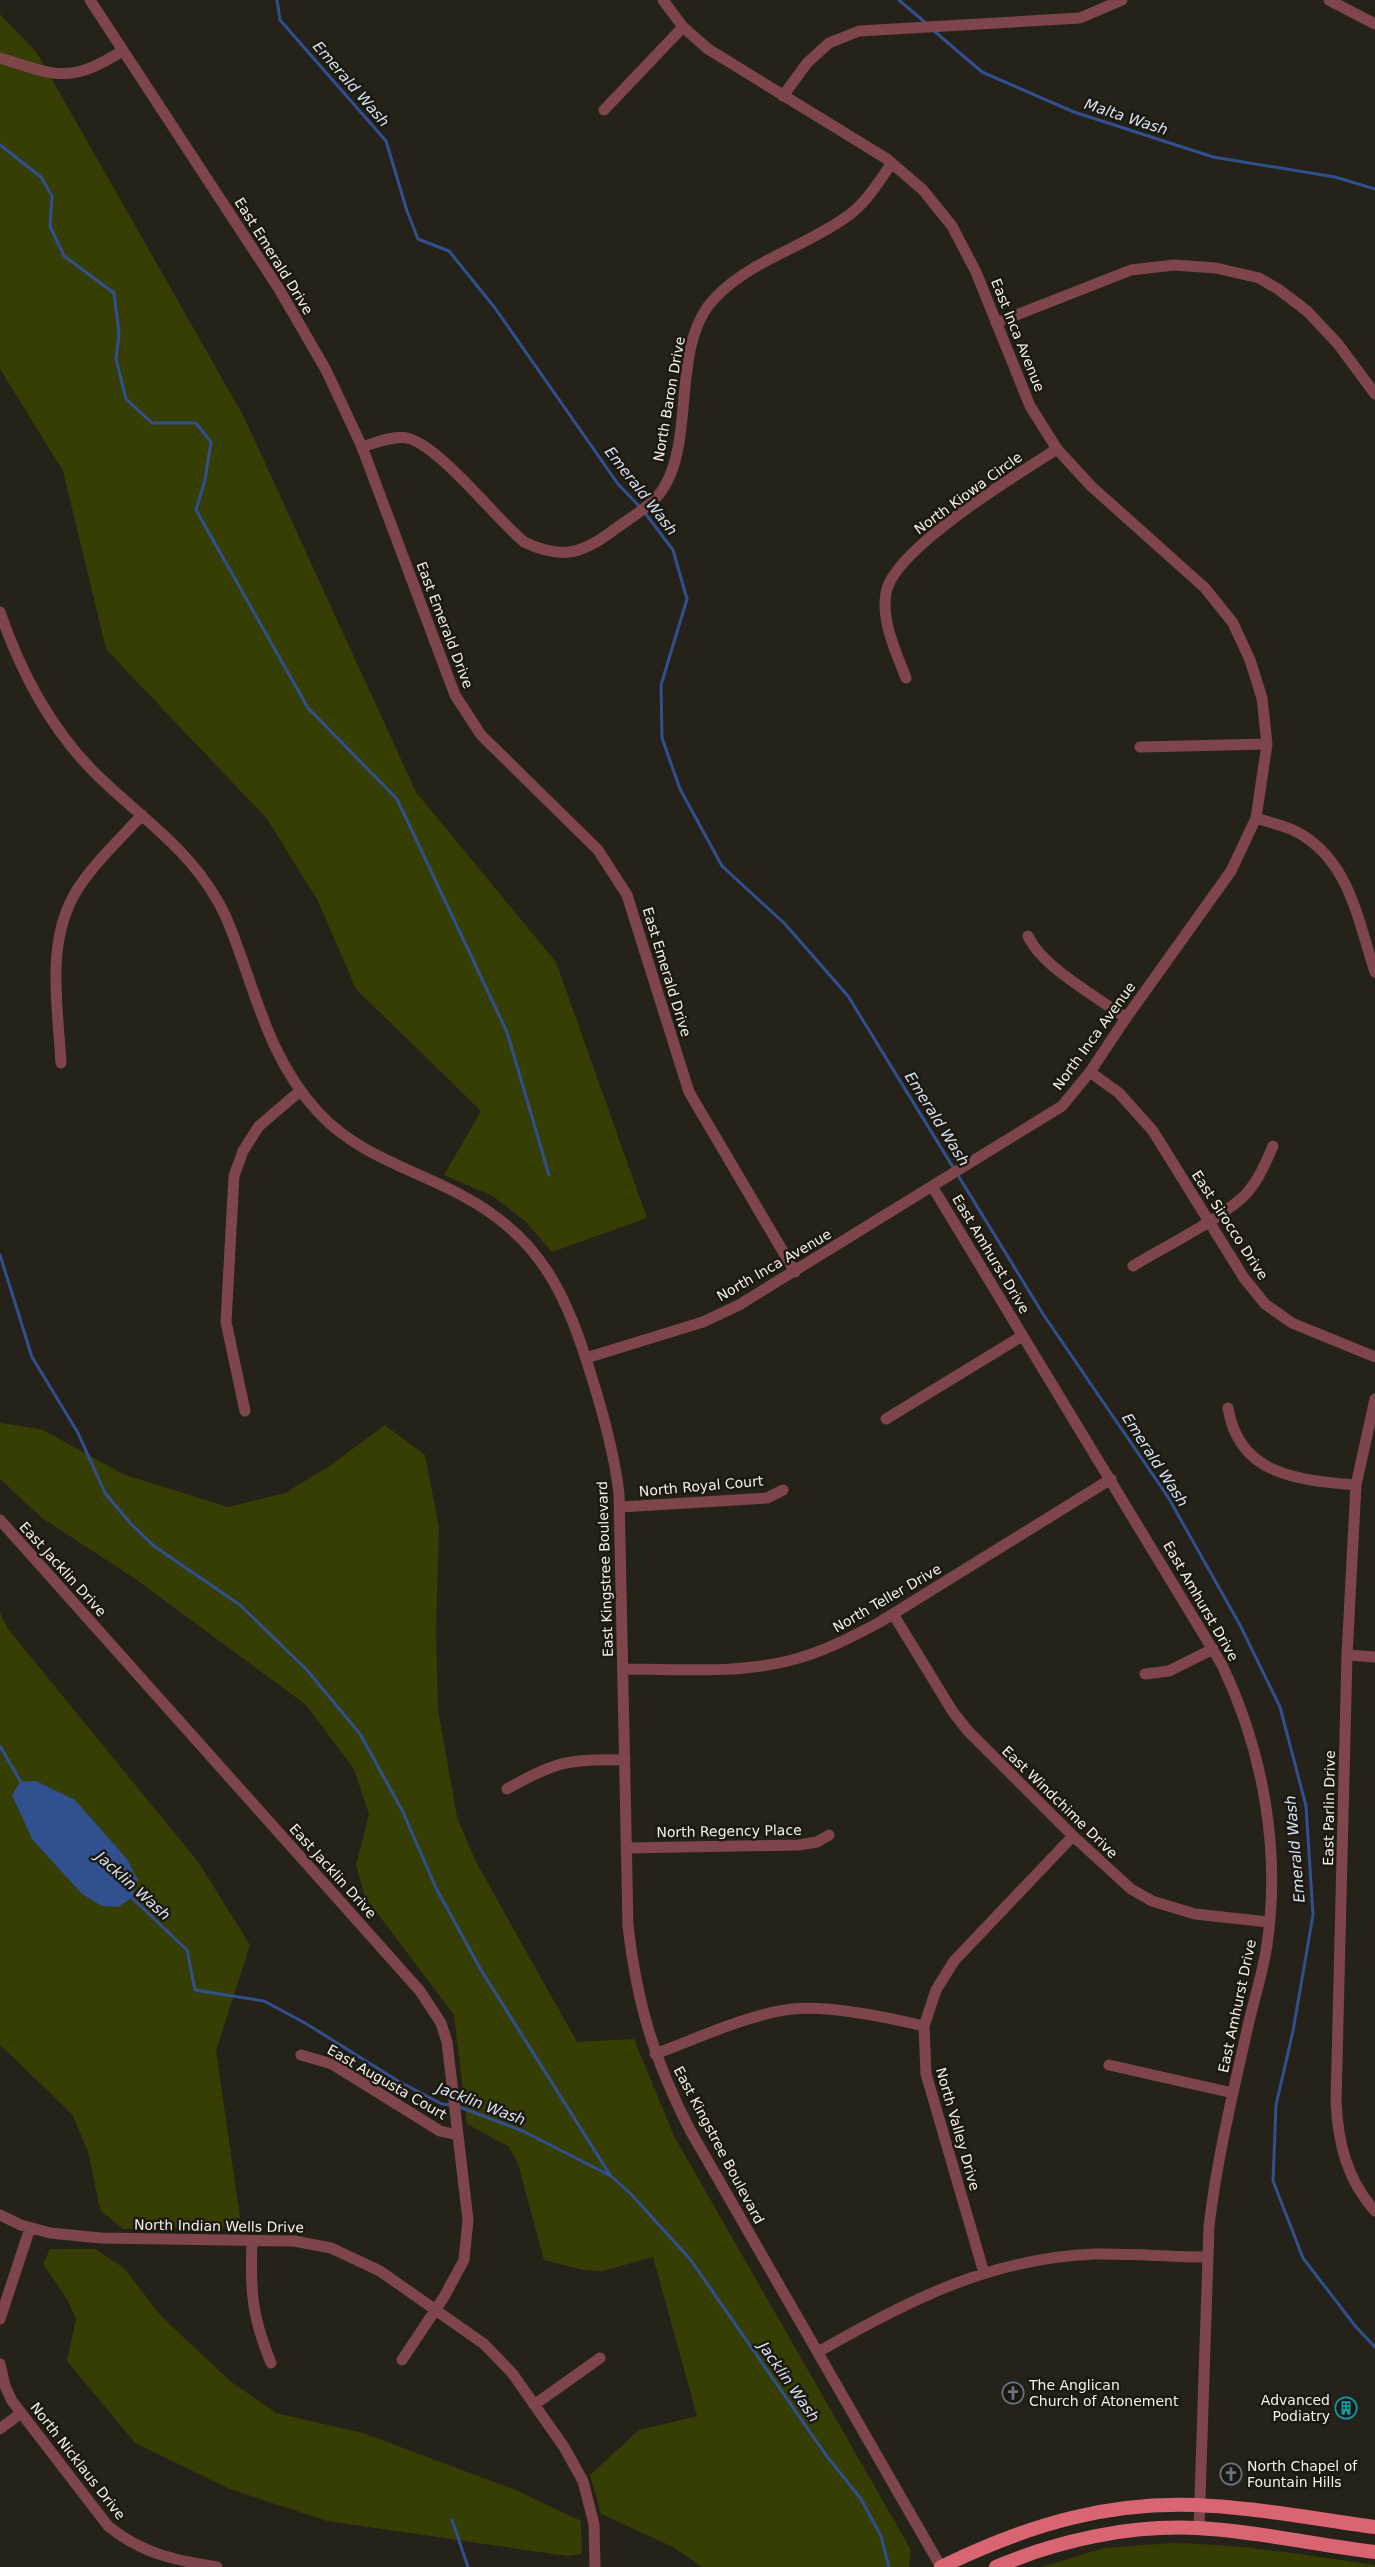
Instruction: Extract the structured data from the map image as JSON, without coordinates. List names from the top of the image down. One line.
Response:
{"streets":{"street":["East Emerald Drive","East Inca Avenue","North Baron Drive","North Kiowa Circle","North Inca Avenue","East Sirocco Drive","East Amhurst Drive","North Royal Court","East Jacklin Drive","East Kingstree Boulevard","North Teller Drive","East Windchime Drive","East Parlin Drive","North Regency Place","East Augusta Court","North Valley Drive","North Indian Wells Drive","North Nicklaus Drive"]},"crossings":[["East Emerald Drive","North Baron Drive"],["East Emerald Drive","North Inca Avenue"],["East Inca Avenue","North Baron Drive"],["East Inca Avenue","North Kiowa Circle"],["East Inca Avenue","North Inca Avenue"],["North Inca Avenue","East Sirocco Drive"],["North Inca Avenue","East Amhurst Drive"],["North Inca Avenue","East Kingstree Boulevard"],["East Amhurst Drive","North Teller Drive"],["East Amhurst Drive","East Windchime Drive"],["North Royal Court","East Kingstree Boulevard"],["East Jacklin Drive","East Augusta Court"],["East Jacklin Drive","North Indian Wells Drive"],["East Kingstree Boulevard","North Teller Drive"],["East Kingstree Boulevard","North Regency Place"],["North Teller Drive","East Windchime Drive"],["East Windchime Drive","North Valley Drive"]],"water":["Emerald Wash","Malta Wash","Jacklin Wash"],"places":{"church":["The Anglican Church of Atonement","North Chapel of Fountain Hills"],"building":["Advanced Podiatry"]}}
